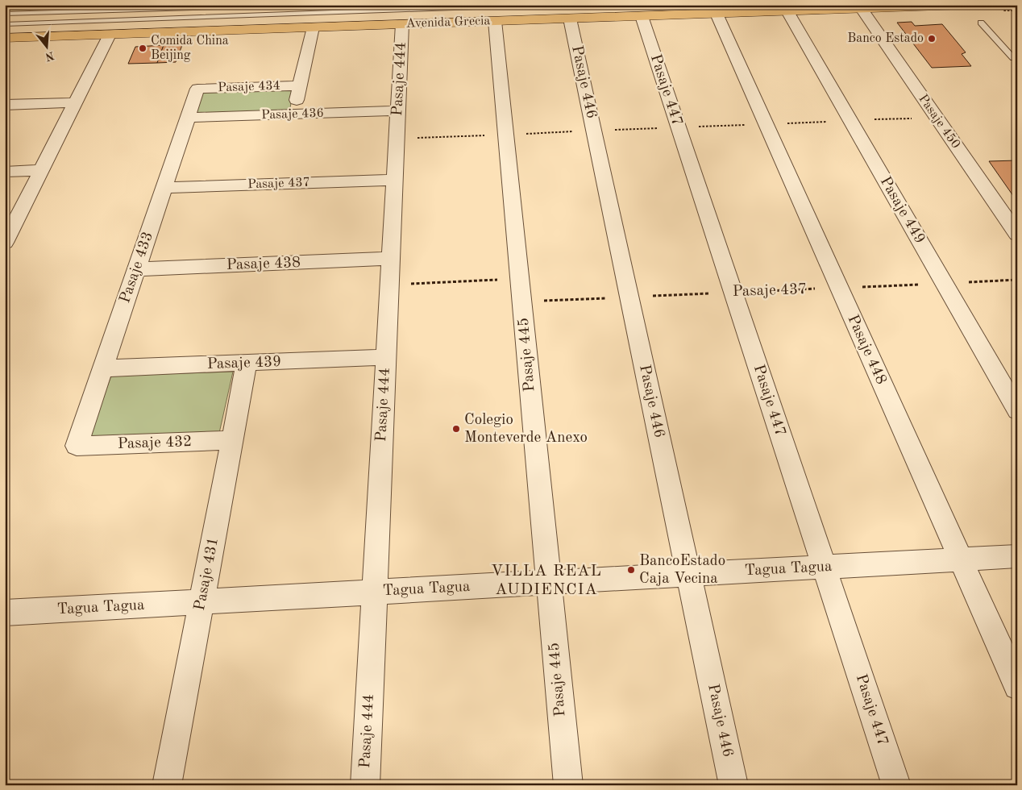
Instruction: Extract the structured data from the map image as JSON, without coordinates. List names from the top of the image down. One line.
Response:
{"streets":{"main road":["Avenida Grecia"],"street":["Pasaje 444","Pasaje 446","Pasaje 434","Pasaje 447","Pasaje 436","Pasaje 450","Pasaje 437","Pasaje 449","Pasaje 438","Pasaje 433","Pasaje 448","Pasaje 445","Pasaje 439","Pasaje 432","Tagua Tagua","Pasaje 431"]},"crossings":[["Avenida Grecia","Pasaje 444"],["Avenida Grecia","Pasaje 446"],["Avenida Grecia","Pasaje 447"],["Avenida Grecia","Pasaje 450"],["Avenida Grecia","Pasaje 449"],["Avenida Grecia","Pasaje 448"],["Avenida Grecia","Pasaje 445"],["Pasaje 444","Pasaje 436"],["Pasaje 444","Pasaje 437"],["Pasaje 444","Pasaje 438"],["Pasaje 444","Pasaje 439"],["Pasaje 444","Tagua Tagua"],["Pasaje 446","Pasaje 437"],["Pasaje 446","Tagua Tagua"],["Pasaje 434","Pasaje 433"],["Pasaje 447","Pasaje 437"],["Pasaje 447","Tagua Tagua"],["Pasaje 436","Pasaje 433"],["Pasaje 437","Pasaje 449"],["Pasaje 437","Pasaje 433"],["Pasaje 437","Pasaje 448"],["Pasaje 437","Pasaje 445"],["Pasaje 438","Pasaje 433"],["Pasaje 433","Pasaje 439"],["Pasaje 433","Pasaje 432"],["Pasaje 448","Tagua Tagua"],["Pasaje 445","Tagua Tagua"],["Pasaje 439","Pasaje 431"],["Pasaje 432","Pasaje 431"],["Tagua Tagua","Pasaje 431"]],"districts":["VILLA REAL AUDIENCIA"],"places":["Banco Estado","Comida China Beijing","Colegio Monteverde Anexo","BancoEstado Caja Vecina"],"north":"bottom"}
